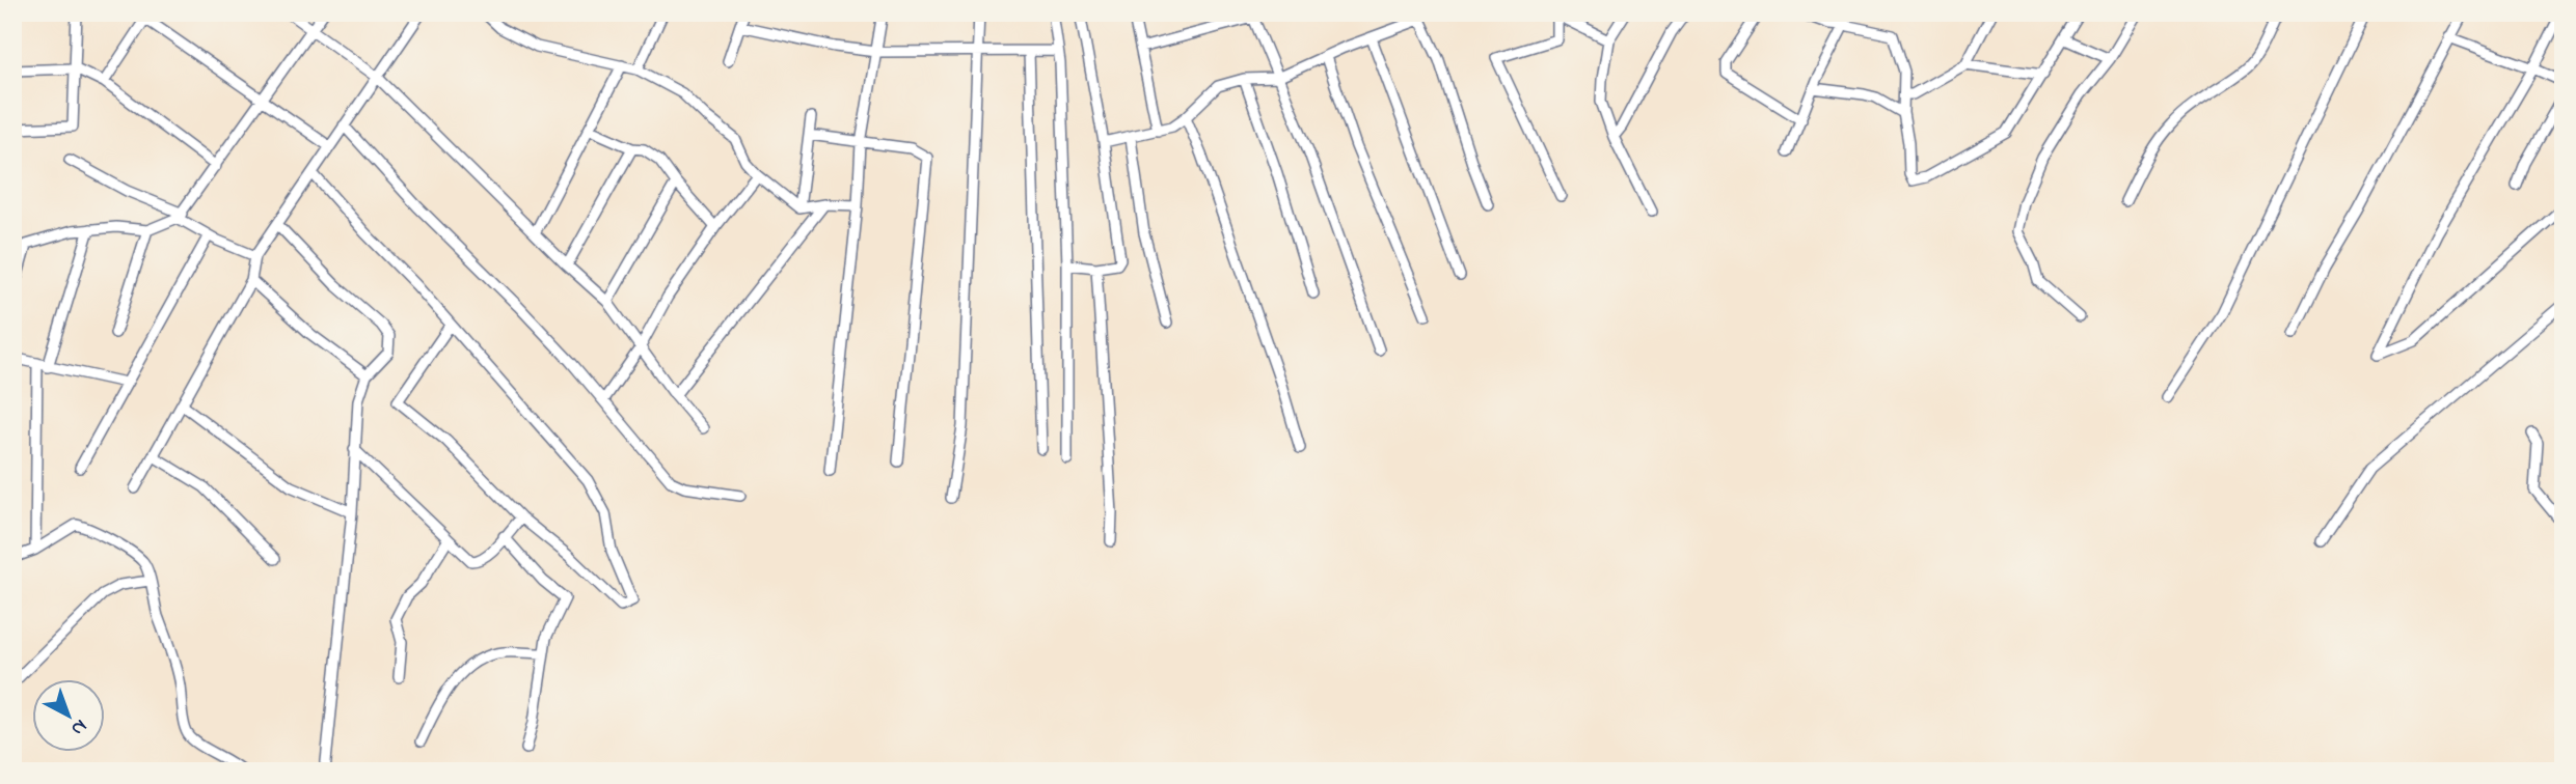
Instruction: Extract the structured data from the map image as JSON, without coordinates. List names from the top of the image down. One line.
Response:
{"north":"bottom right"}
